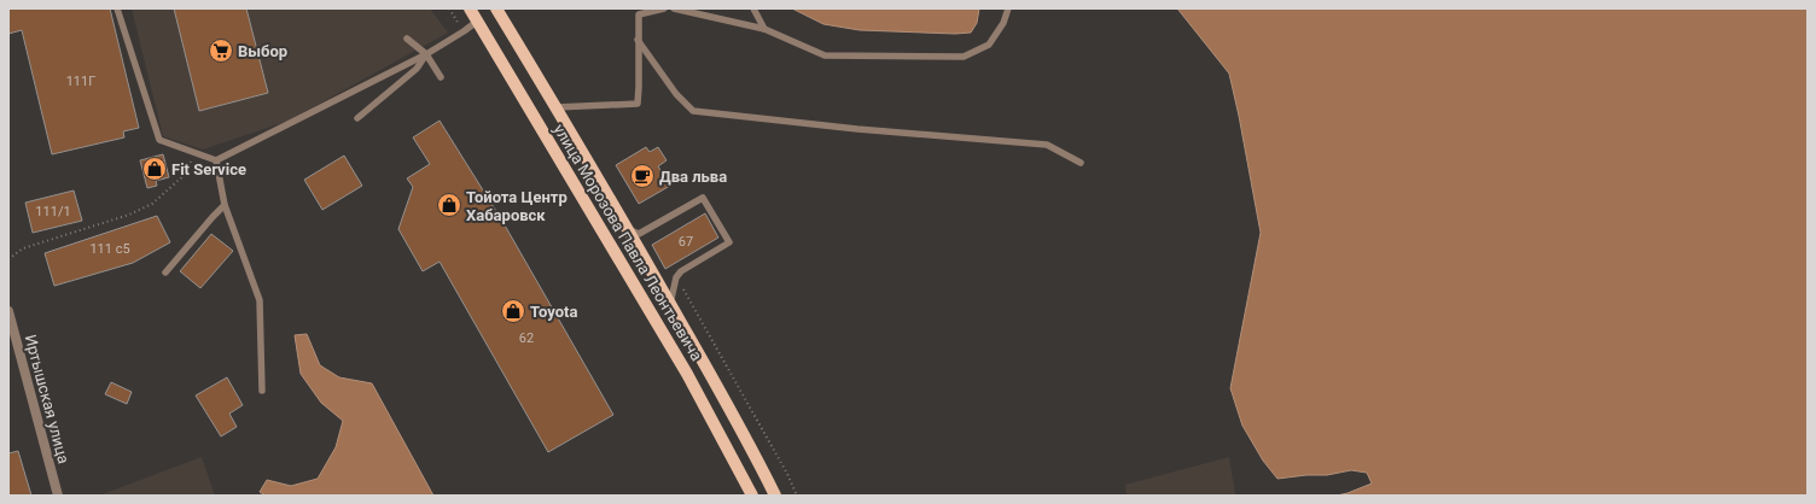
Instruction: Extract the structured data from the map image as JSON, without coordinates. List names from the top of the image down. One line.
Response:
{"streets":{"main road":["улица Морозова Павла Леонтьевича"],"street":["Иртышская улица"]},"places":{"supermarket":["Выбор"],"shop":["Fit Service","Тойота Центр Хабаровск","Toyota"],"cafe":["Два льва"]},"house_numbers":["111Г","111/1","67","111 с5","62"]}
